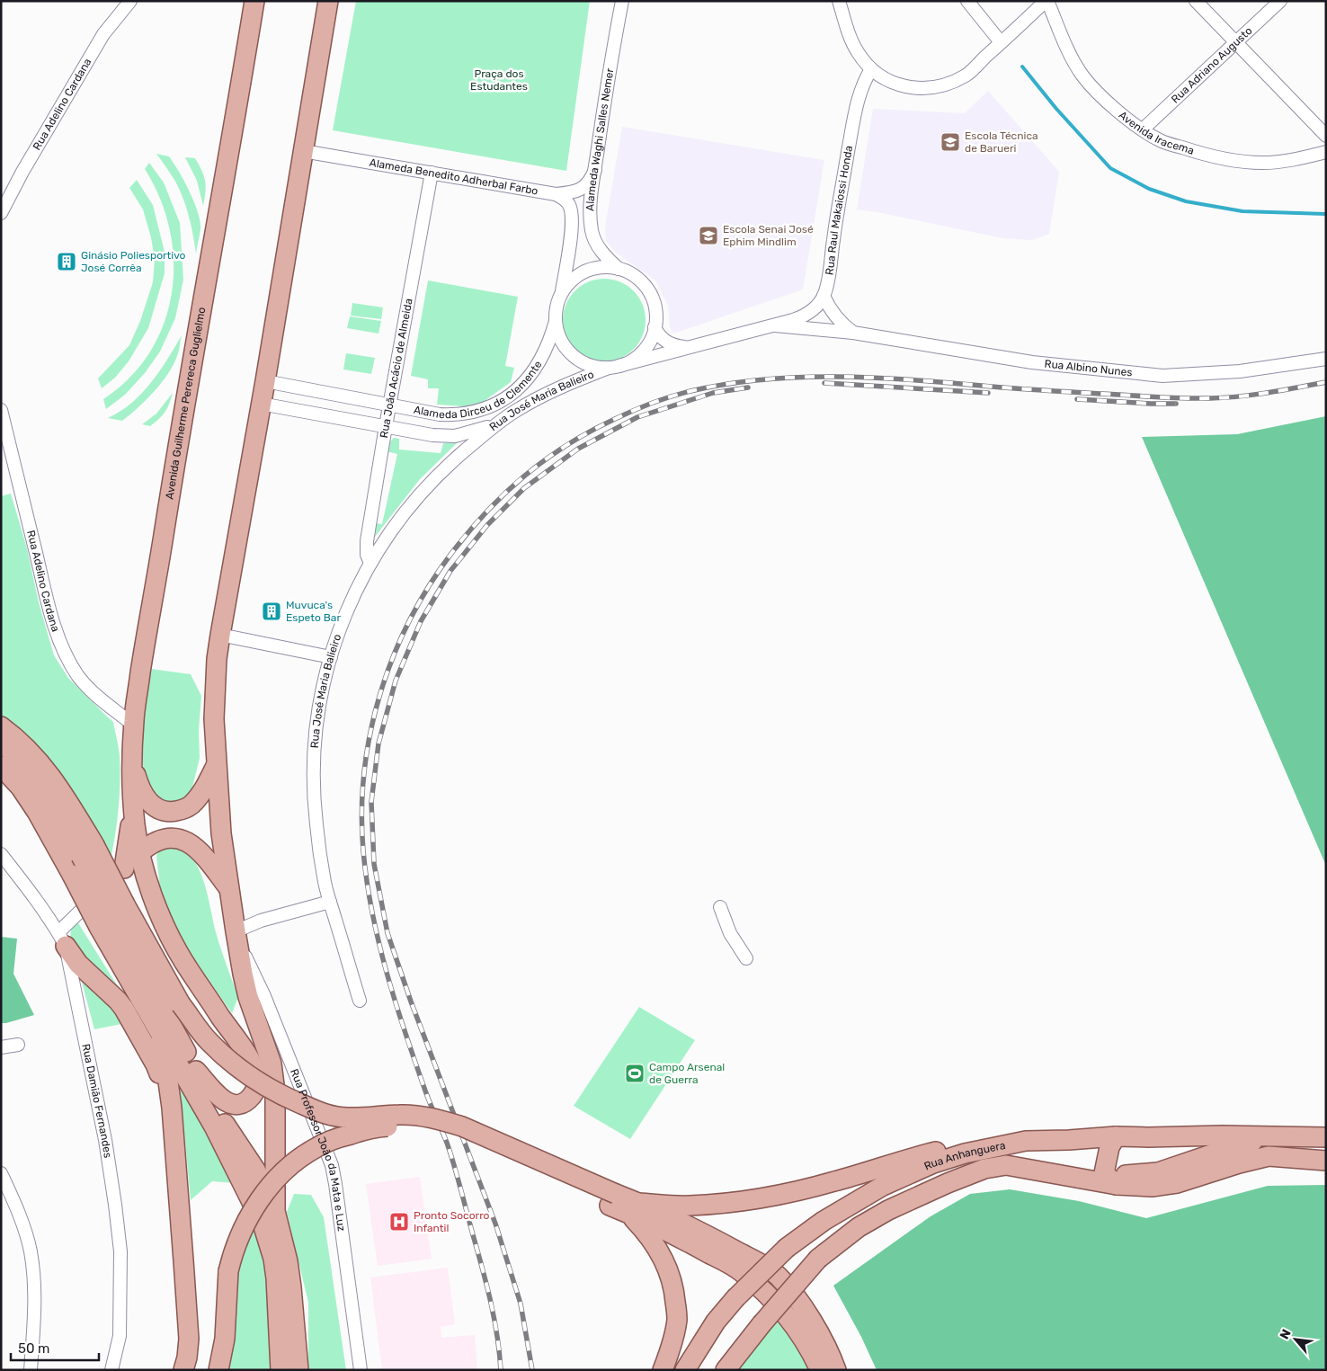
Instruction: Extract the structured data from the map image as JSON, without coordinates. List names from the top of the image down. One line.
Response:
{"streets":{"main road":["Avenida Guilherme Perereca Guglielmo","Rua Anhanguera"],"street":["Rua Adriano Augusto","Rua Adelino Cardana","Avenida Iracema","Alameda Waghi Salles Nemer","Alameda Benedito Adherbal Farbo","Rua Raul Makaiossi Honda","Rua João Acácio de Almeida","Rua Albino Nunes","Alameda Dirceu de Clemente","Rua José Maria Balieiro","Rua Damião Fernandes","Rua Professor João da Mata e Luz"]},"crossings":[["Rua Adriano Augusto","Avenida Iracema"],["Rua Adelino Cardana","Avenida Guilherme Perereca Guglielmo"],["Alameda Waghi Salles Nemer","Alameda Benedito Adherbal Farbo"],["Alameda Waghi Salles Nemer","Alameda Dirceu de Clemente"],["Alameda Waghi Salles Nemer","Rua José Maria Balieiro"],["Alameda Benedito Adherbal Farbo","Rua João Acácio de Almeida"],["Rua Raul Makaiossi Honda","Rua Albino Nunes"],["Rua Raul Makaiossi Honda","Rua José Maria Balieiro"],["Rua João Acácio de Almeida","Alameda Dirceu de Clemente"],["Rua João Acácio de Almeida","Rua José Maria Balieiro"],["Rua Albino Nunes","Rua José Maria Balieiro"],["Alameda Dirceu de Clemente","Rua José Maria Balieiro"]],"parks":["Praça dos Estudantes"],"places":{"school or university":["Escola Técnica de Barueri","Escola Senai José Ephim Mindlim"],"building":["Ginásio Poliesportivo José Corrêa","Muvuca's Espeto Bar"],"sports":["Campo Arsenal de Guerra"],"hospital":["Pronto Socorro Infantil"]},"scale_bar":"50 m","north":"top left"}
